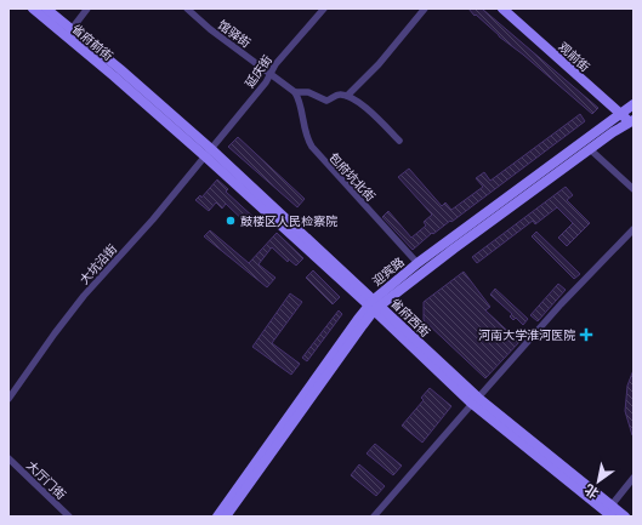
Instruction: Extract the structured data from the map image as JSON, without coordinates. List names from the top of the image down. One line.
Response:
{"streets":{"main road":["省府前街","观前街","迎宾路","省府西街"],"street":["馆驿街","延庆街","包府坑北街","大坑沿街","大厅门街"]},"crossings":[["馆驿街","延庆街"],["馆驿街","包府坑北街"],["省府前街","省府西街"],["观前街","迎宾路"],["延庆街","大坑沿街"],["延庆街","省府西街"],["包府坑北街","迎宾路"],["大坑沿街","省府西街"],["迎宾路","省府西街"]],"places":{"other":["鼓楼区人民检察院"],"health":["河南大学淮河医院"]},"north":"bottom left"}
